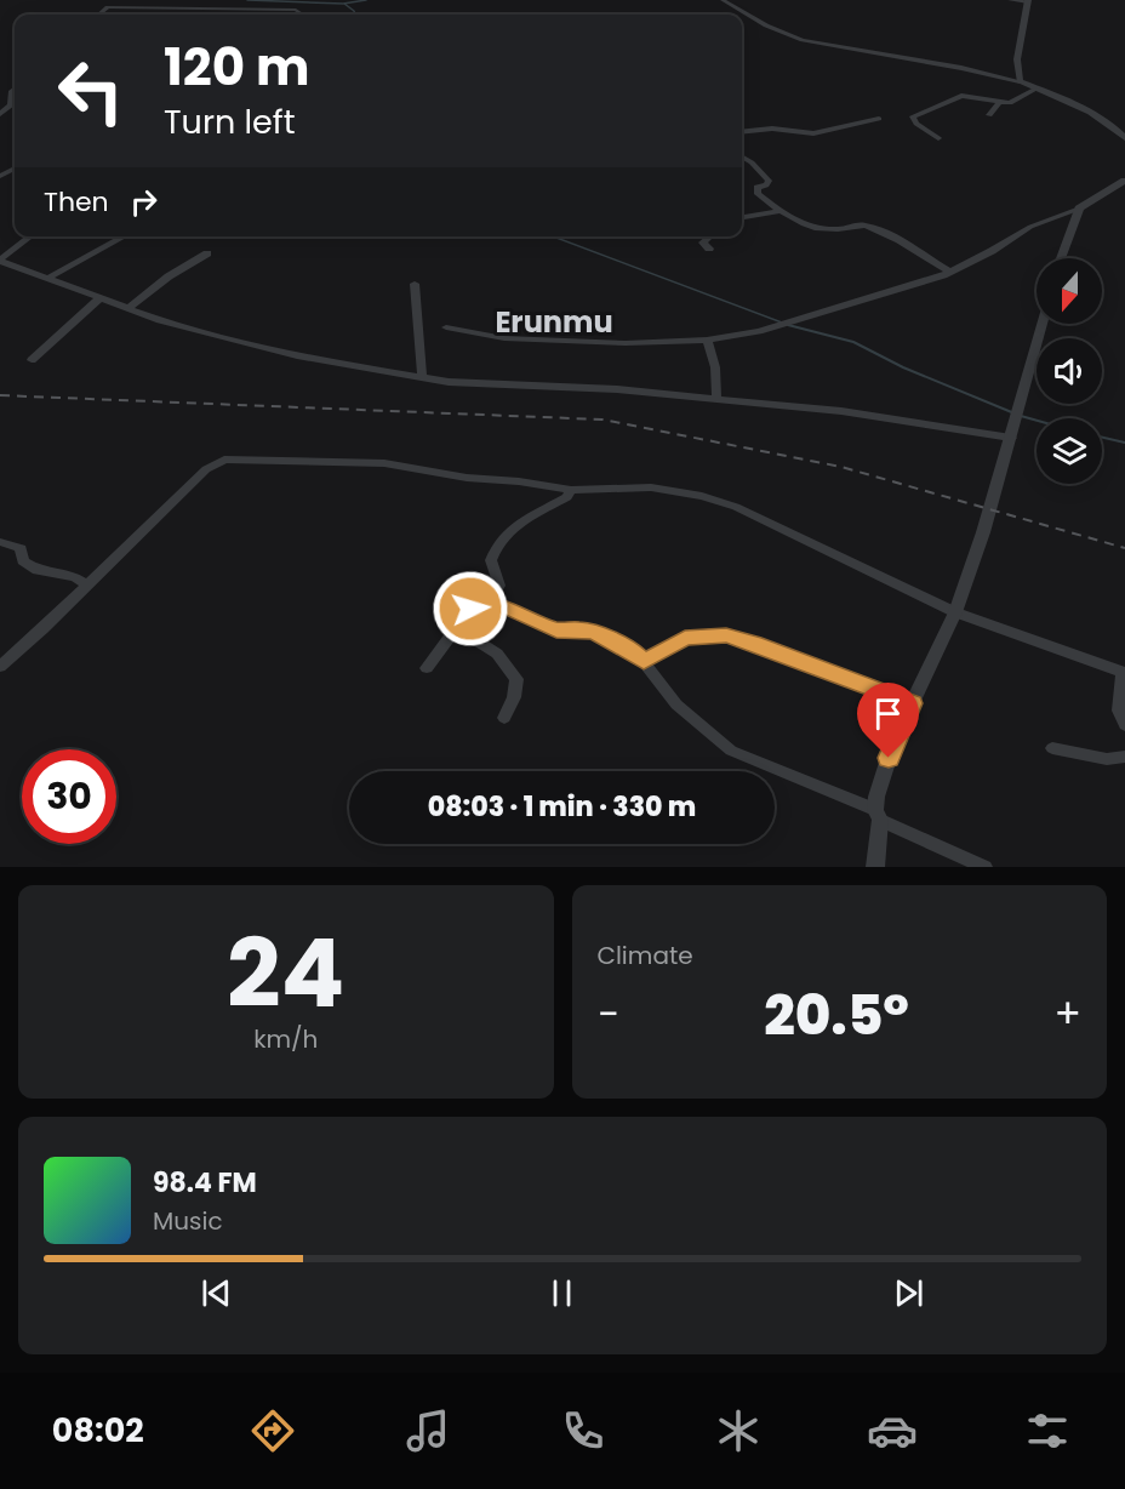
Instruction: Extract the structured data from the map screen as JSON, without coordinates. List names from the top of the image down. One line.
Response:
{"districts":["Erunmu"],"north":"bottom","page":{"turn":["120 m","Turn left"],"then":"Then","limit":"30","trip":"08:03 · 1 min · 330 m","tile":[["24","km/h"],"Climate"],"heat":["−","20.5°","+"],"song":["98.4 FM","Music"],"tabs":"08:02"}}
